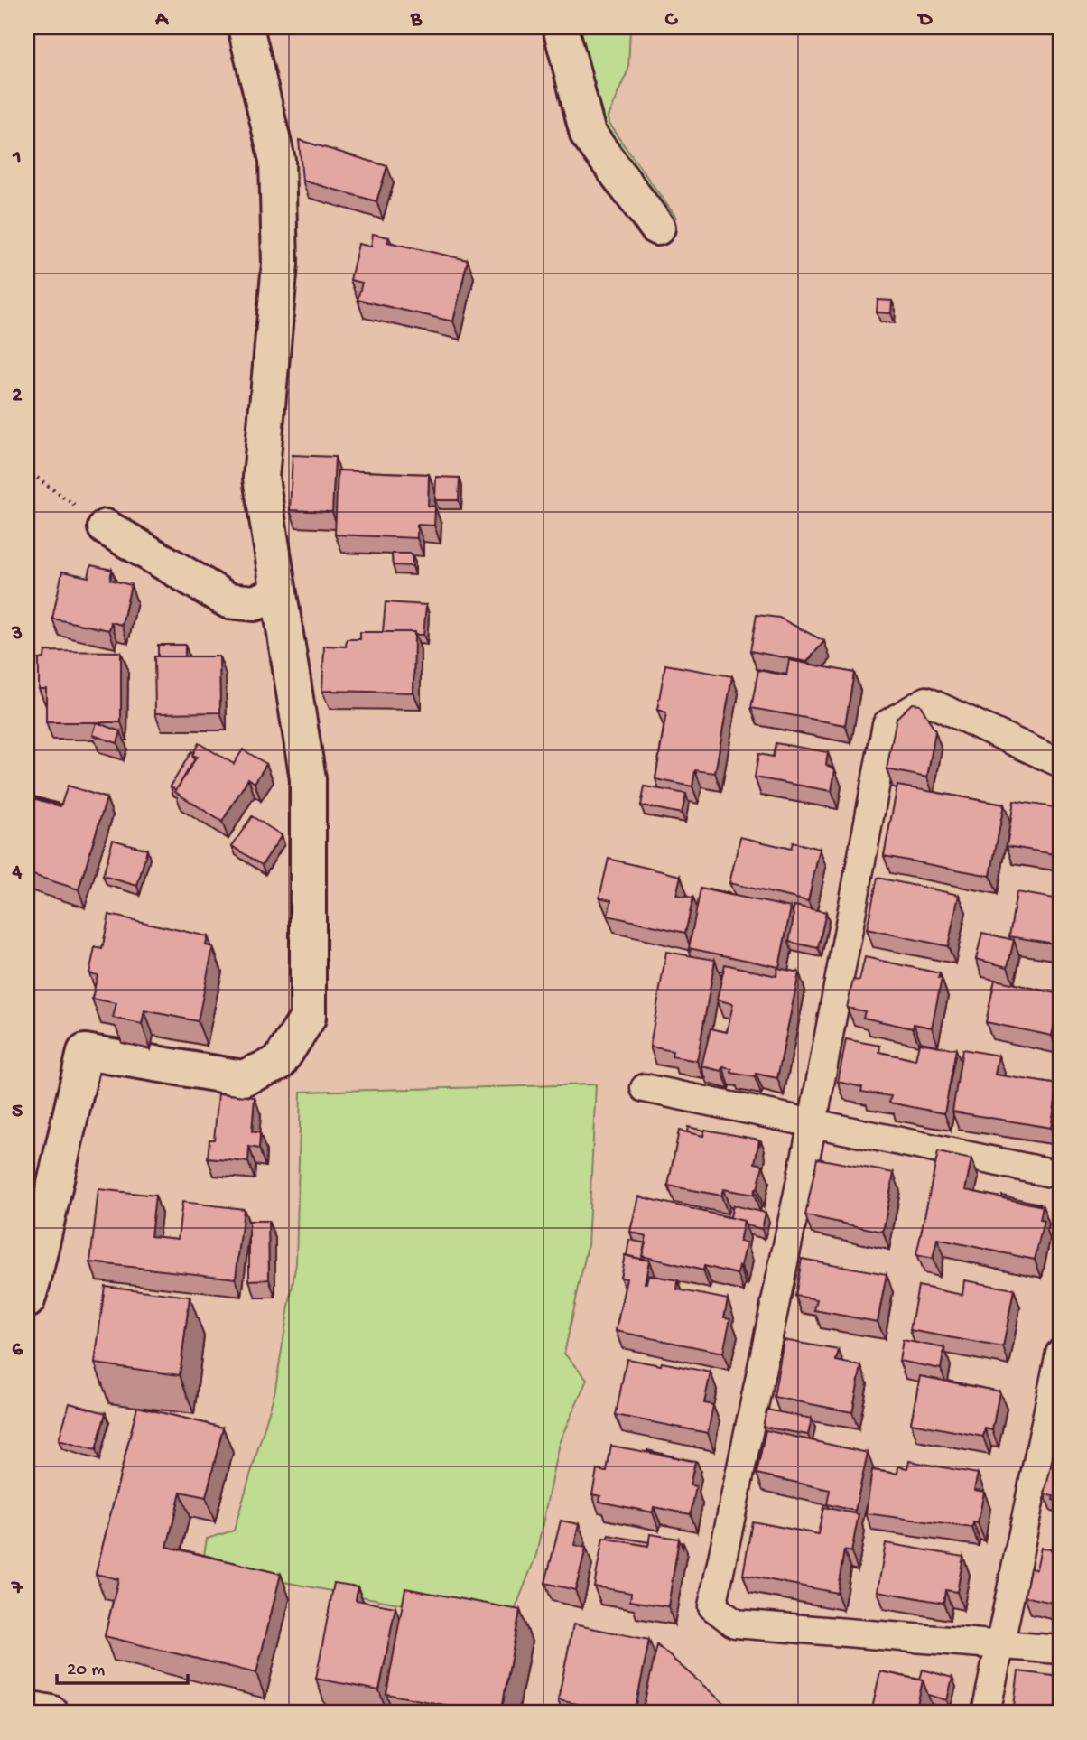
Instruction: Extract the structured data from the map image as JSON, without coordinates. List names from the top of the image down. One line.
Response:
{"scale_bar":"20 m","grid":{"columns":["A","B","C","D"],"rows":["1","2","3","4","5","6","7"]}}
